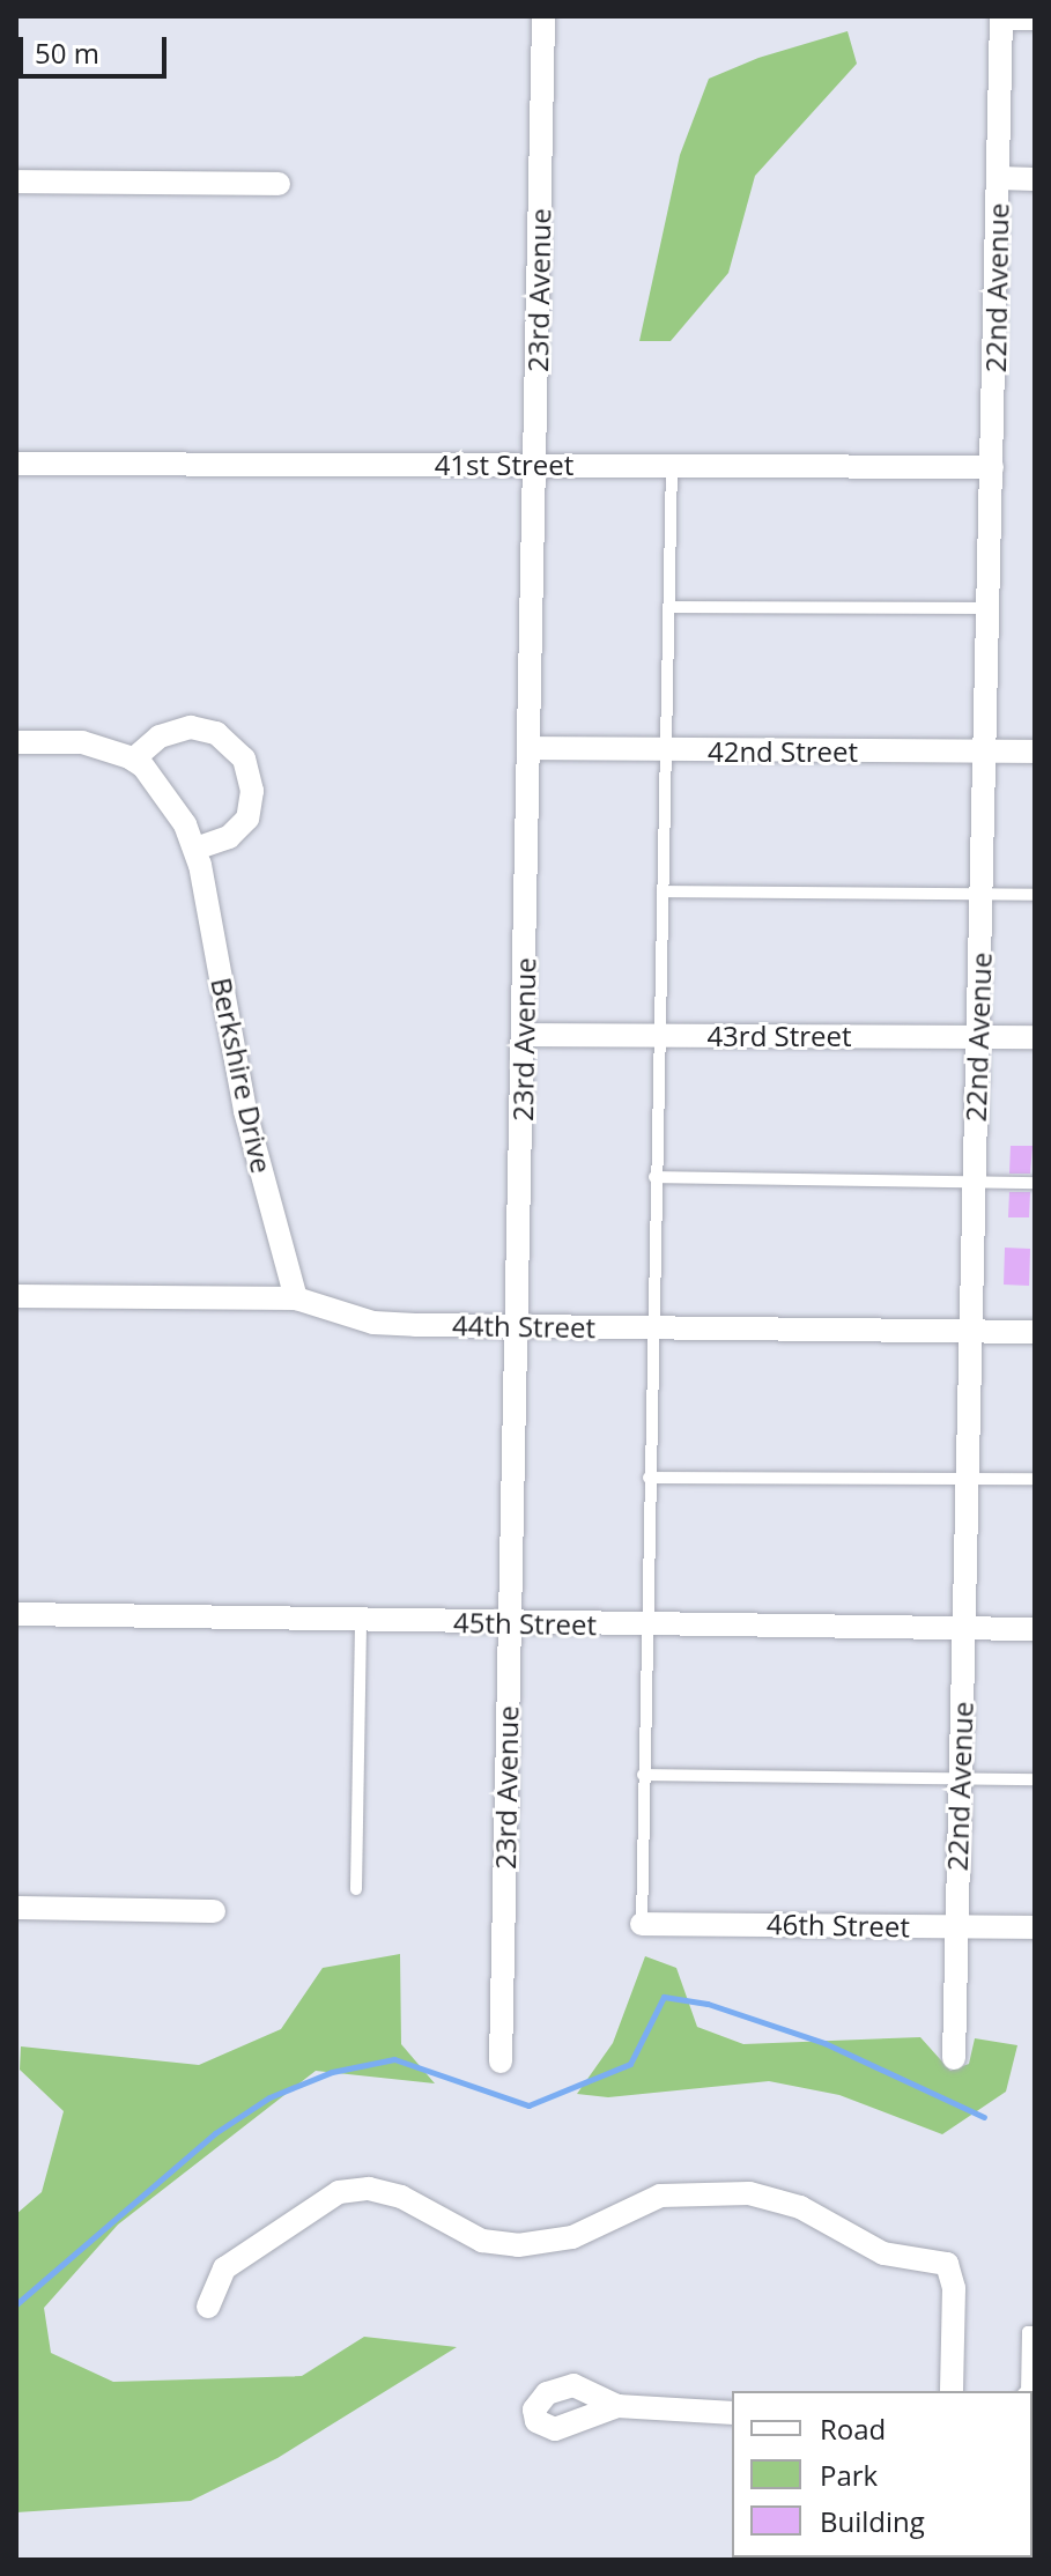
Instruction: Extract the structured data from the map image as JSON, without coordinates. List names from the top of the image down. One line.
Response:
{"streets":{"street":["22nd Avenue","23rd Avenue","41st Street","42nd Street","43rd Street","Berkshire Drive","44th Street","45th Street","46th Street"]},"crossings":[["22nd Avenue","41st Street"],["22nd Avenue","42nd Street"],["22nd Avenue","43rd Street"],["22nd Avenue","44th Street"],["22nd Avenue","45th Street"],["22nd Avenue","46th Street"],["23rd Avenue","41st Street"],["23rd Avenue","42nd Street"],["23rd Avenue","43rd Street"],["23rd Avenue","44th Street"],["23rd Avenue","45th Street"],["Berkshire Drive","44th Street"]],"legend":["Road","Park","Building"],"scale_bar":"50 m"}
